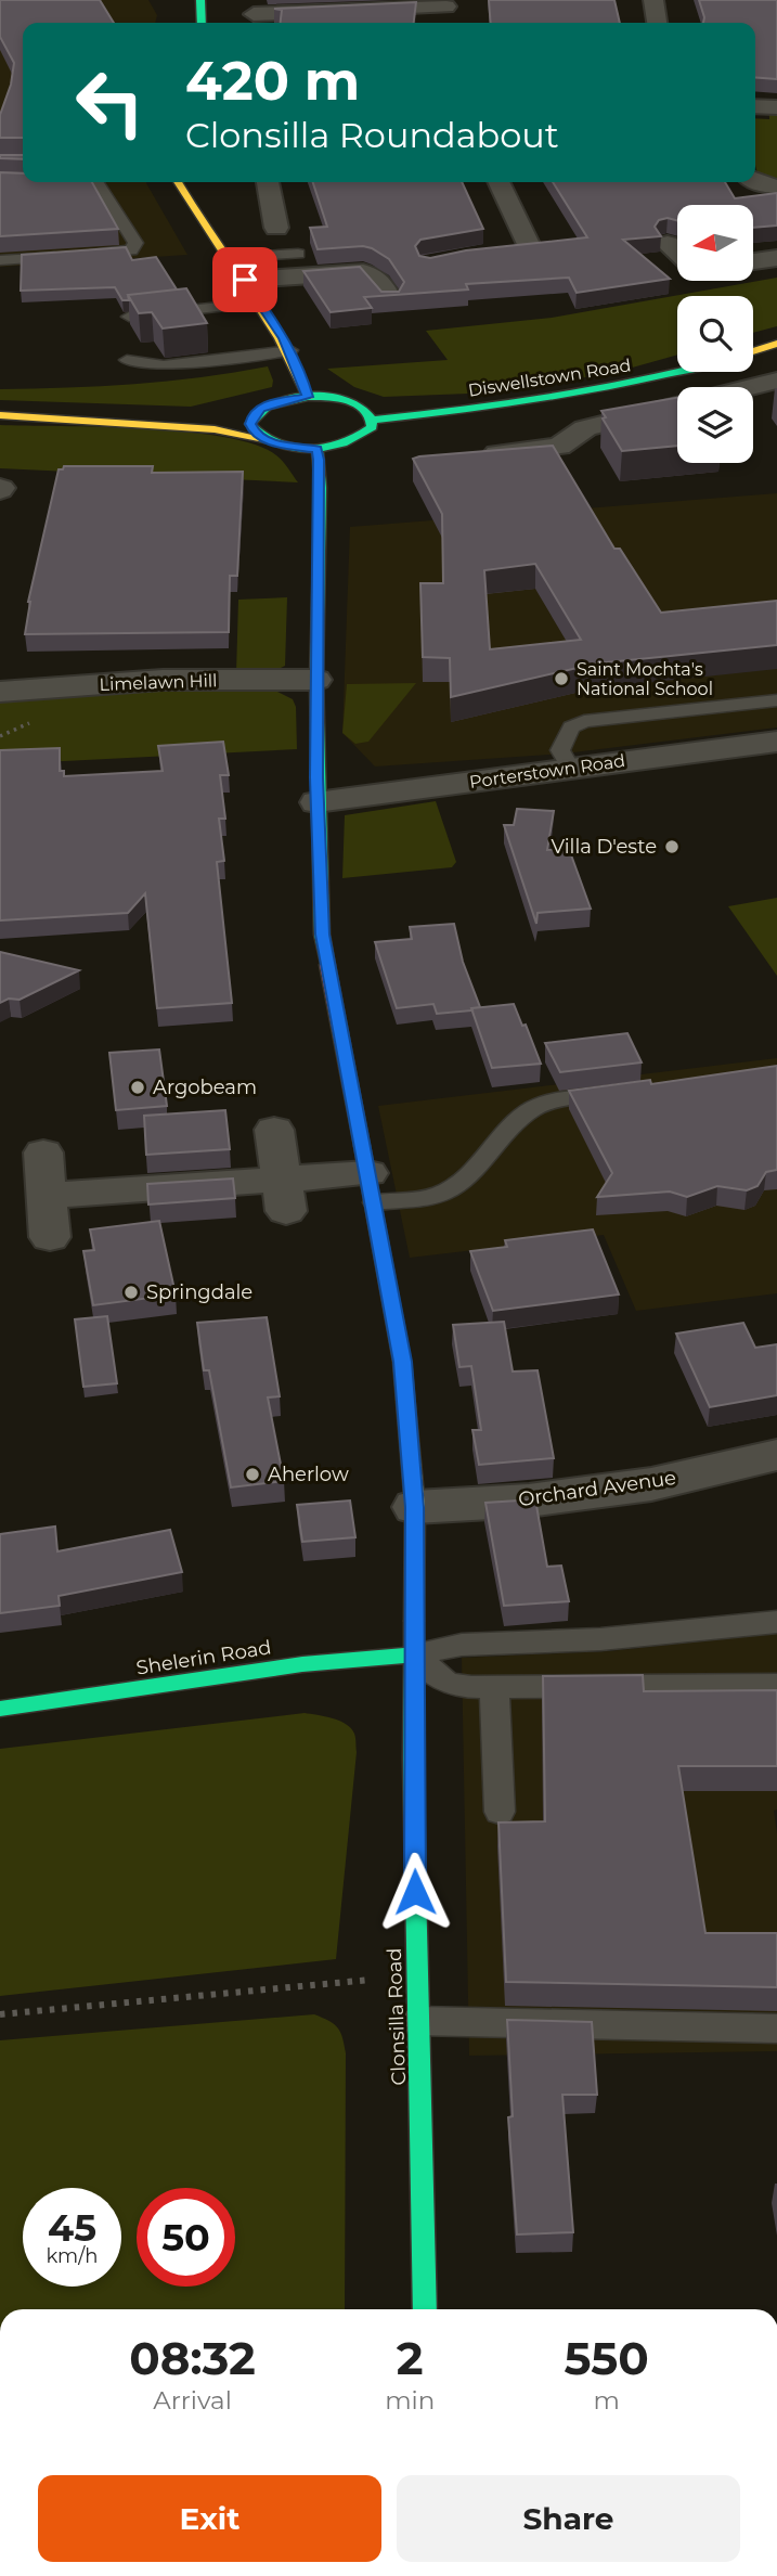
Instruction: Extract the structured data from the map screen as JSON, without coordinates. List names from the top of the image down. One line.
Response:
{"streets":{"main road":["Diswellstown Road","Shelerin Road","Clonsilla Road"],"street":["Limelawn Hill","Porterstown Road","Orchard Avenue"]},"crossings":[["Limelawn Hill","Clonsilla Road"],["Porterstown Road","Clonsilla Road"],["Orchard Avenue","Clonsilla Road"],["Shelerin Road","Clonsilla Road"]],"places":["Saint Mochta's National School","Villa D'este","Argobeam","Springdale","Aherlow"],"north":"left","page":{"turn":["420 m","Clonsilla Roundabout"],"speed":"45 km/h","limit":"50","eta":["08:32","Arrival","2","min","550","m"],"buttons":["Exit","Share"]}}
